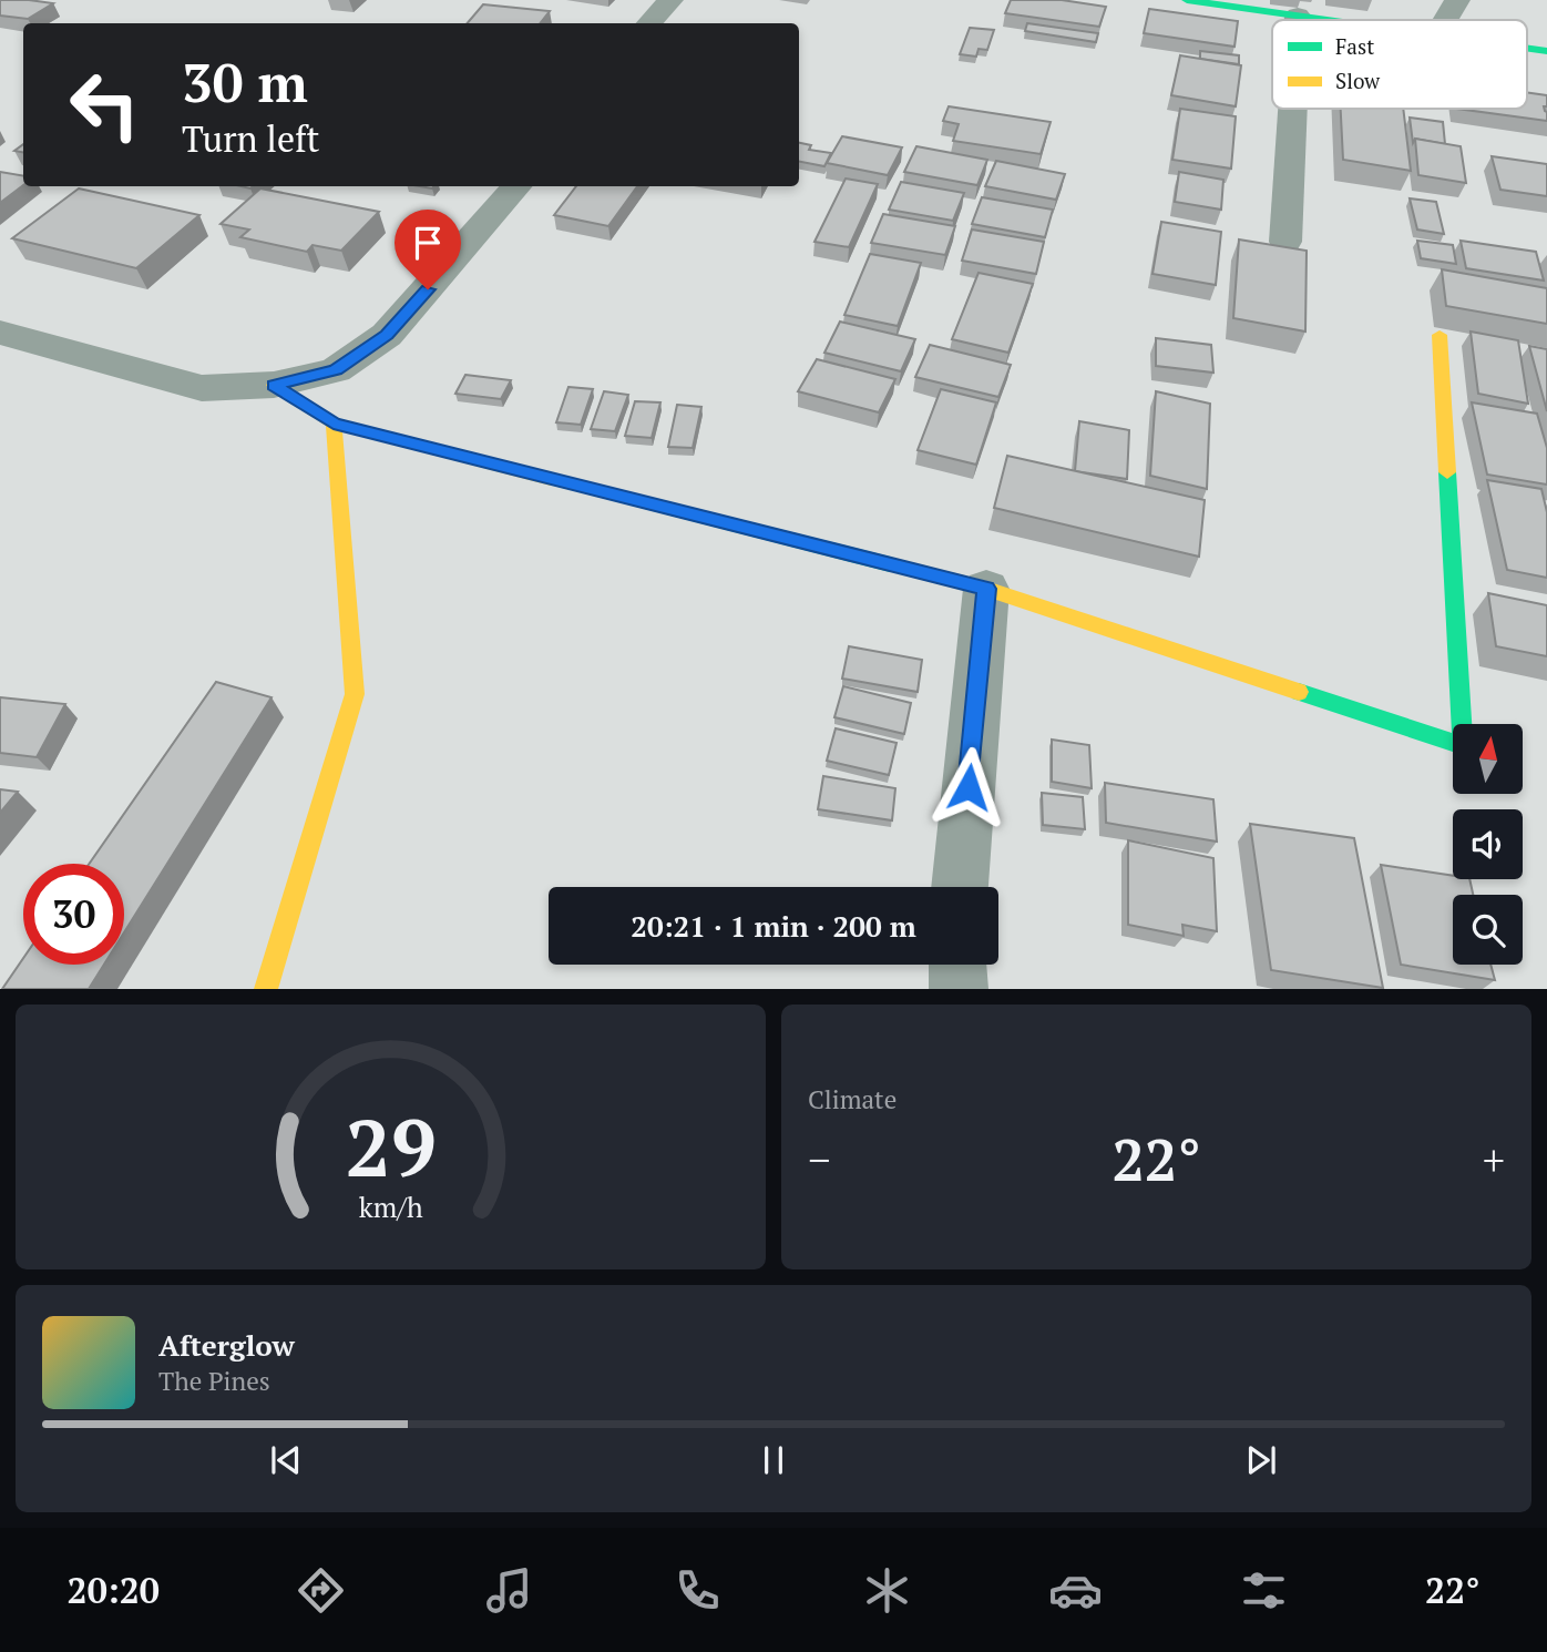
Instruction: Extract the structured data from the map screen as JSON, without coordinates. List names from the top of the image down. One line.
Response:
{"legend":["Fast","Slow"],"north":"top","page":{"turn":["30 m","Turn left"],"limit":"30","trip":"20:21 · 1 min · 200 m","tile":"Climate","heat":["−","22°","+"],"song":["Afterglow","The Pines"],"tabs":["20:20","22°"],"gauge":["29","km/h"]}}
